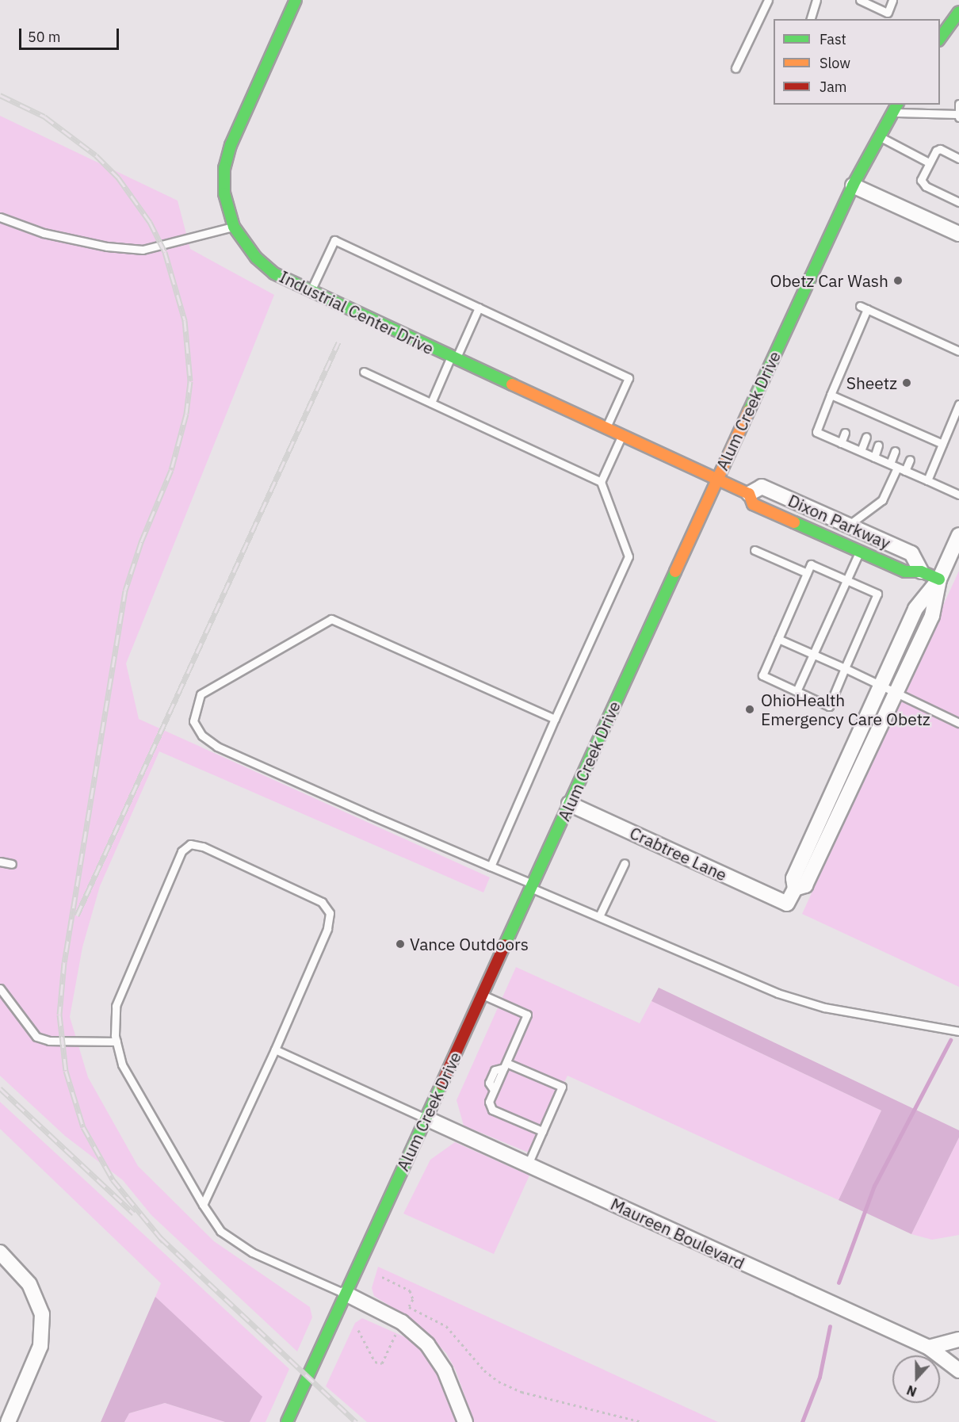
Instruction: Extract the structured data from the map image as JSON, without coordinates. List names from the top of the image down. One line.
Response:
{"streets":{"main road":["Industrial Center Drive","Alum Creek Drive","Dixon Parkway"],"street":["Crabtree Lane","Maureen Boulevard"]},"crossings":[["Industrial Center Drive","Alum Creek Drive"],["Industrial Center Drive","Dixon Parkway"],["Alum Creek Drive","Dixon Parkway"],["Alum Creek Drive","Crabtree Lane"],["Alum Creek Drive","Maureen Boulevard"]],"places":["Obetz Car Wash","Sheetz","OhioHealth Emergency Care Obetz","Vance Outdoors"],"legend":["Fast","Slow","Jam"],"scale_bar":"50 m","north":"bottom"}
